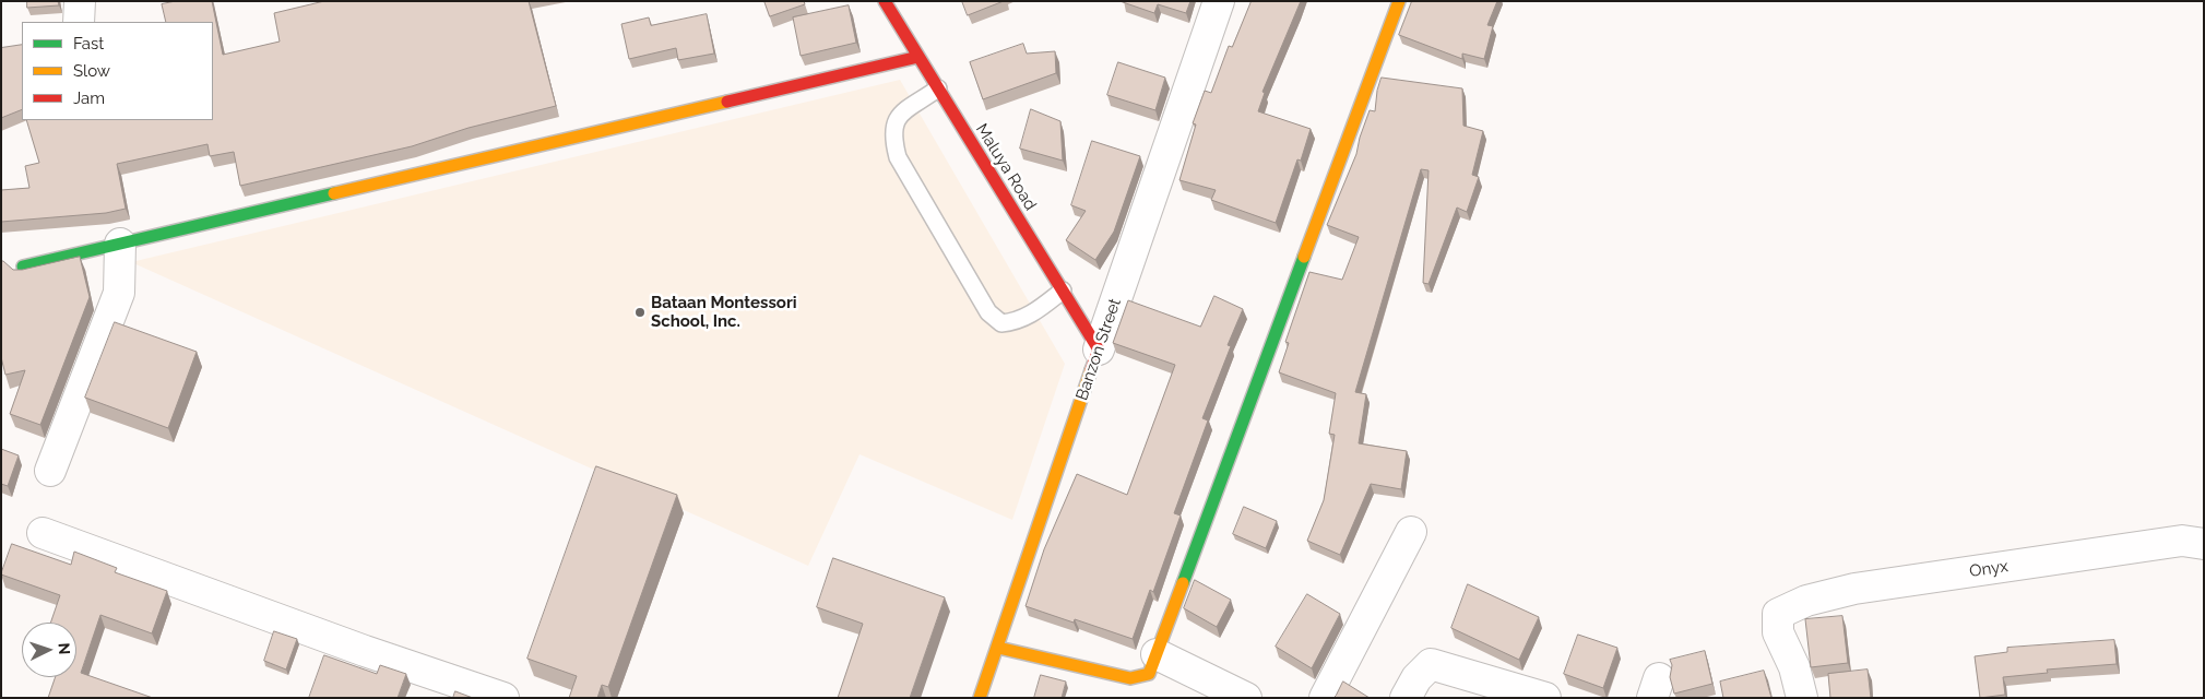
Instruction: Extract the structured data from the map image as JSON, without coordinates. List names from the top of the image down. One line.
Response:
{"streets":{"street":["Maluya Road","Banzon Street","Onyx"]},"crossings":[["Maluya Road","Banzon Street"]],"places":["Bataan Montessori School, Inc."],"legend":["Fast","Slow","Jam"],"north":"right"}
